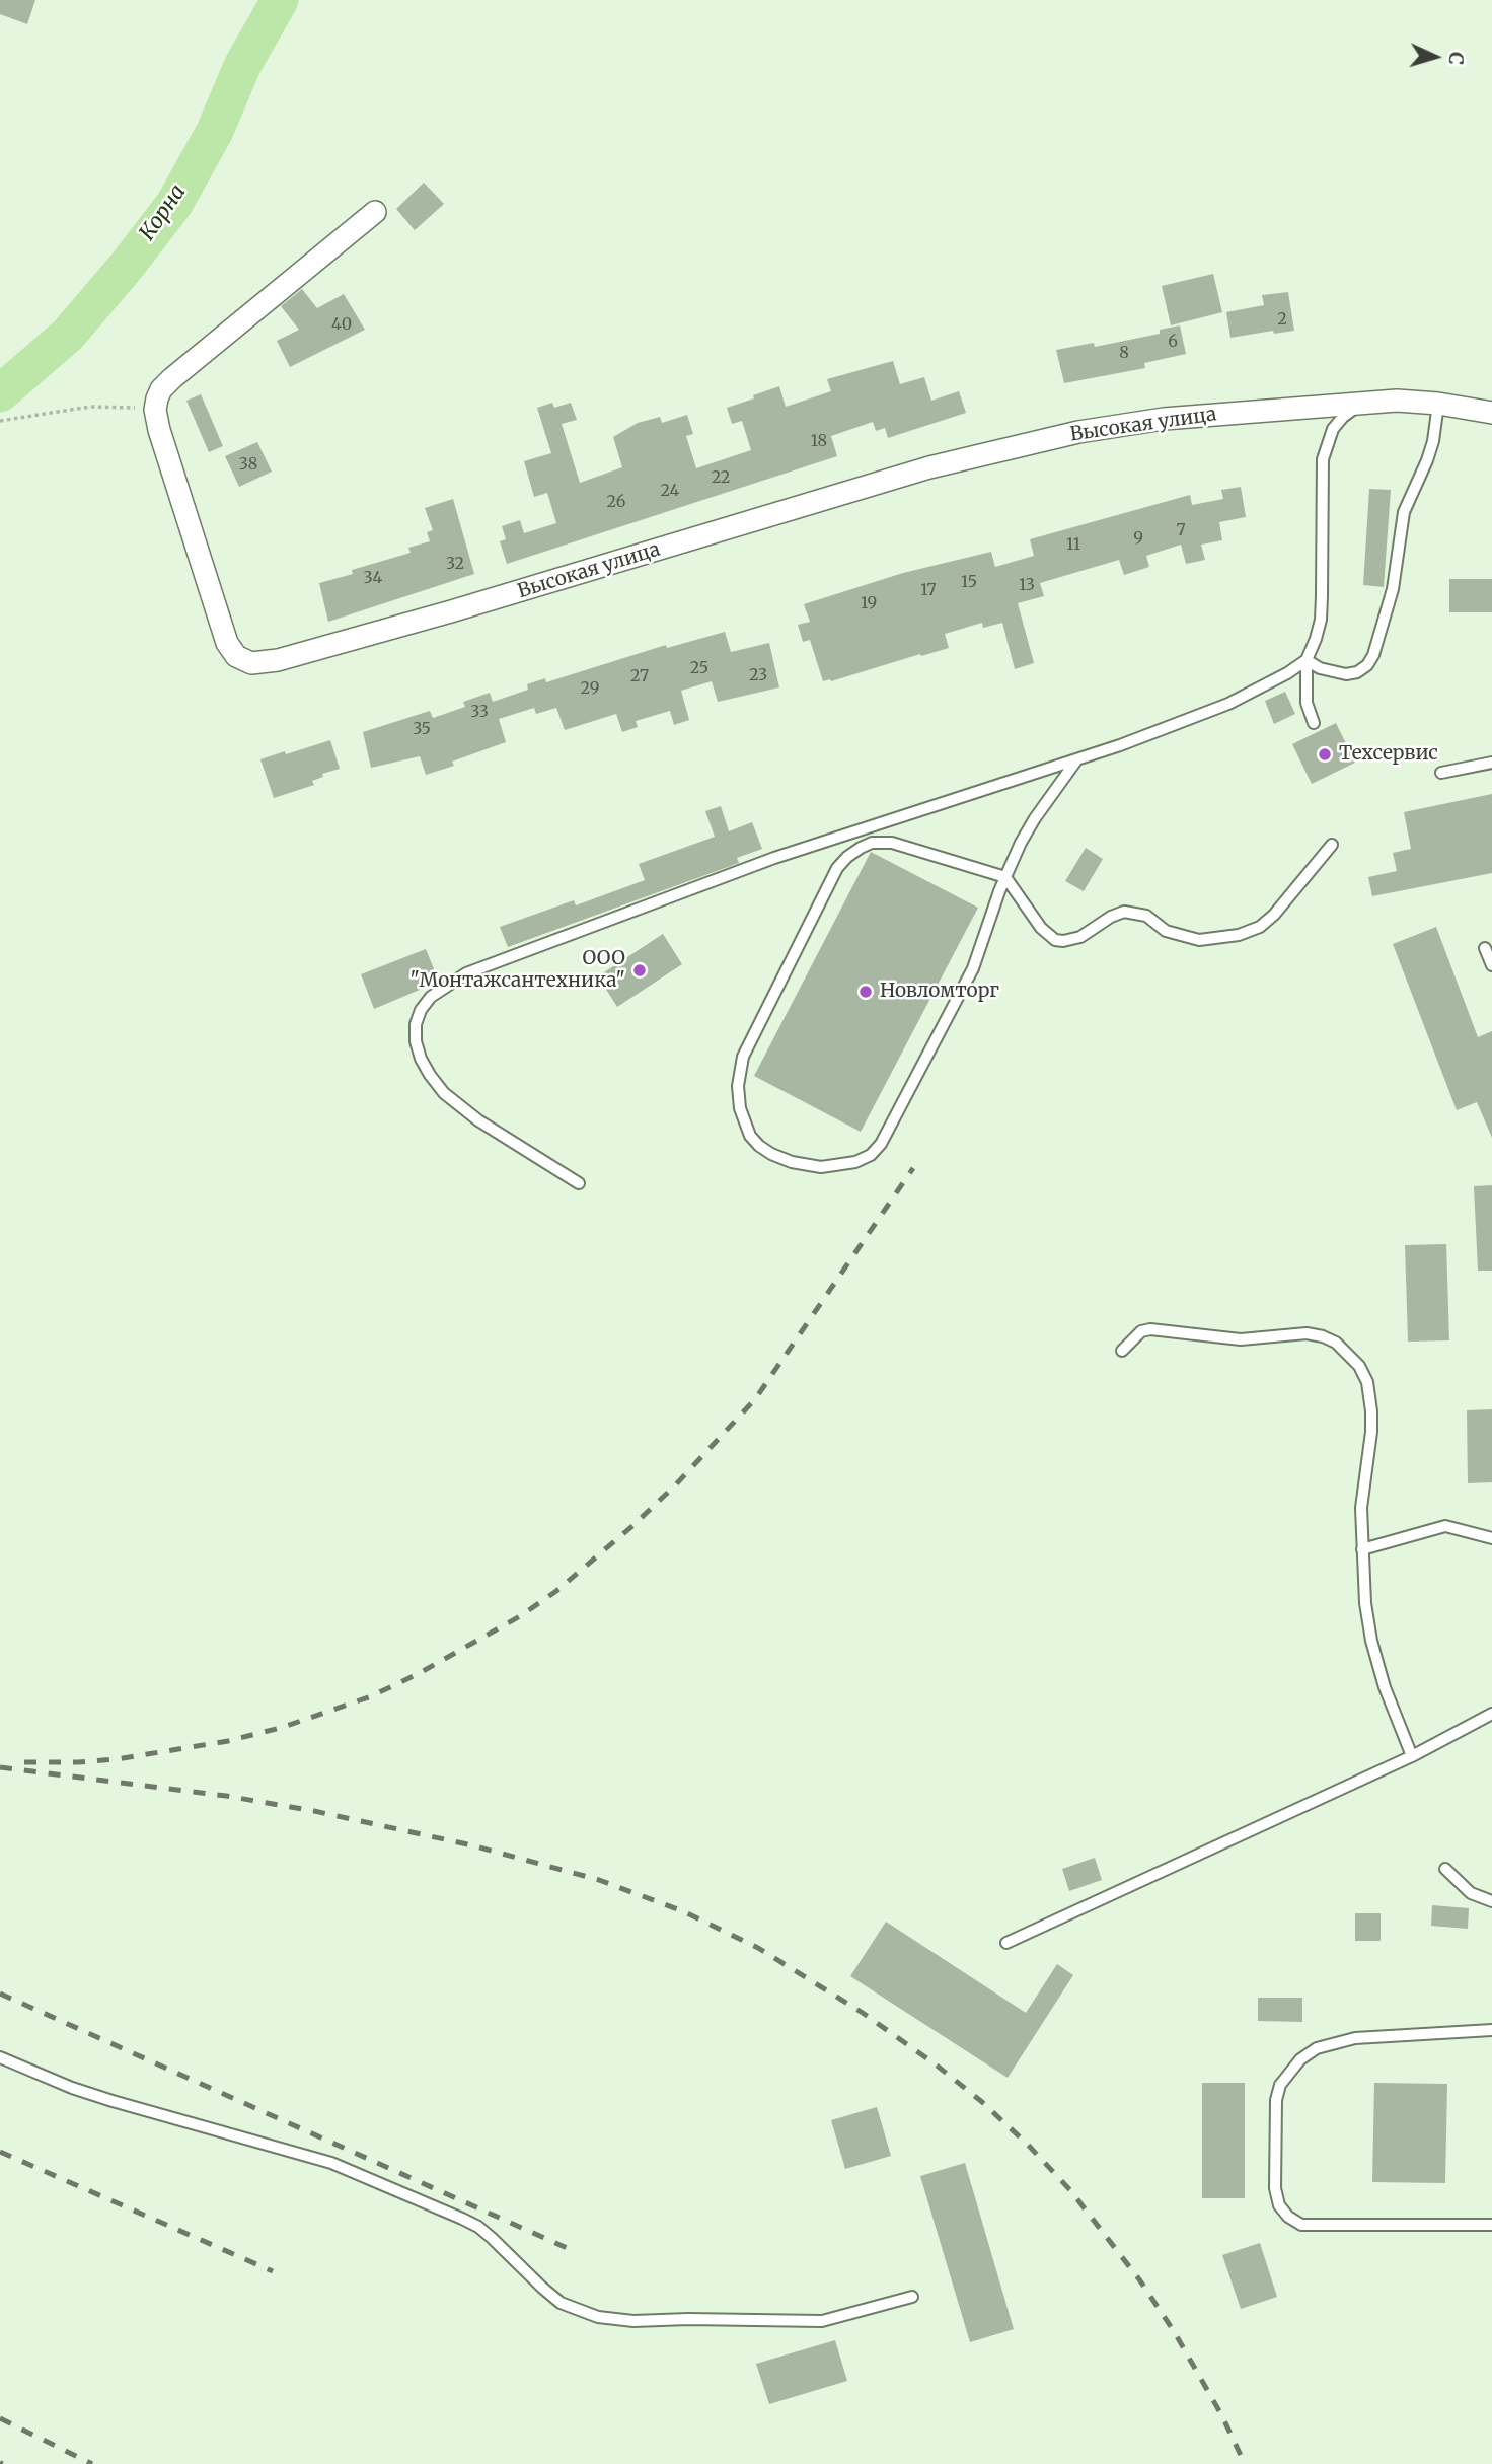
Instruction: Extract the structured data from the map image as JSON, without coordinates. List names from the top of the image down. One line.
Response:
{"streets":{"street":["Высокая улица"]},"water":["Корна"],"places":["Техсервис","ООО \"Монтажсантехника\"","Новломторг"],"house_numbers":["2","40","6","8","18","38","22","24","26","7","9","11","32","34","15","13","17","19","25","23","27","29","33","35"],"north":"right"}
